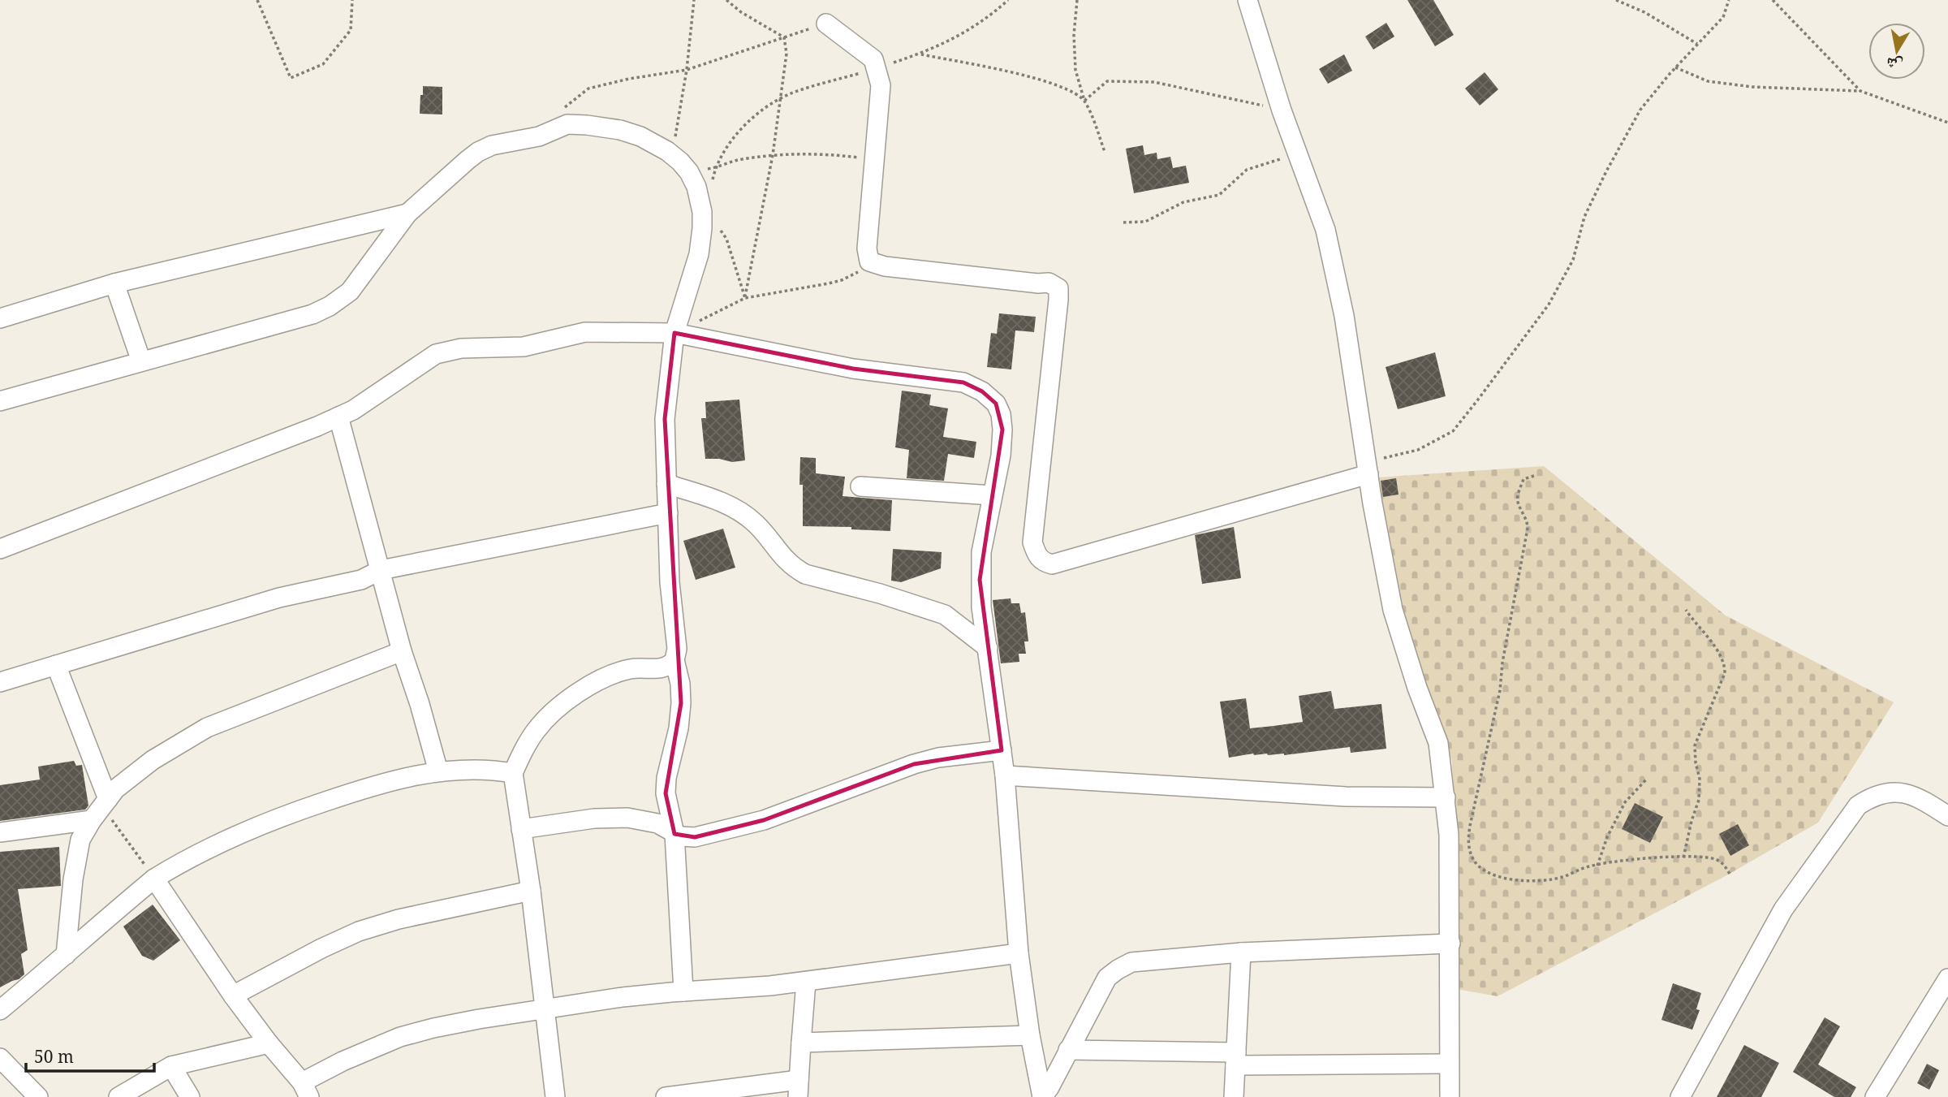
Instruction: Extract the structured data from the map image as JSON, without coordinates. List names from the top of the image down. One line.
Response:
{"scale_bar":"50 m","north":"bottom"}
